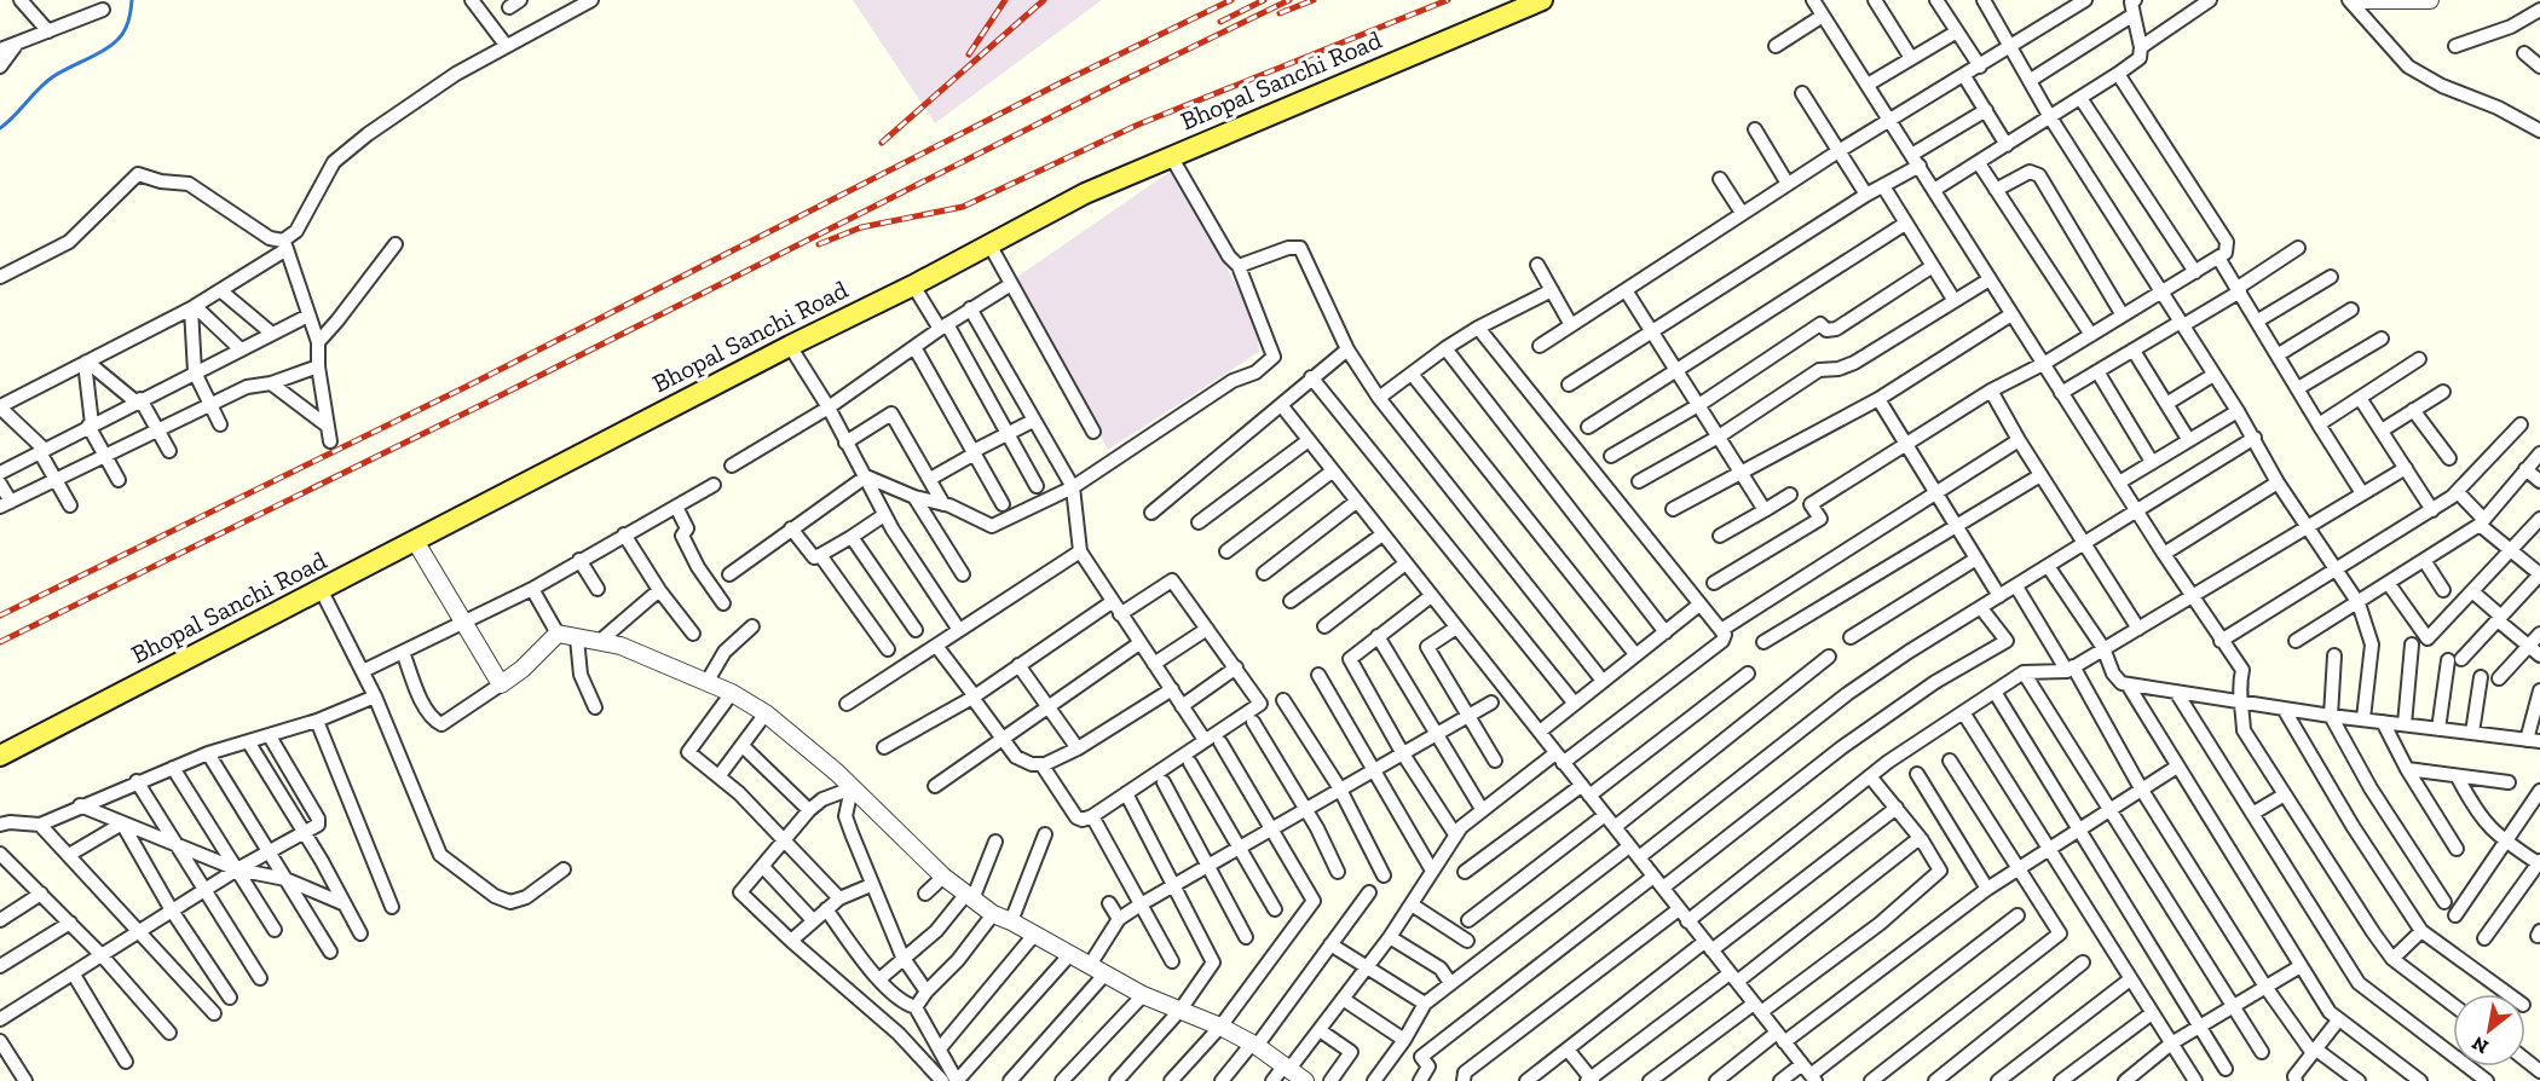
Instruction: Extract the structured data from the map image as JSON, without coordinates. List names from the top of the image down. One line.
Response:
{"streets":{"main road":["Bhopal Sanchi Road"]},"north":"bottom left"}
